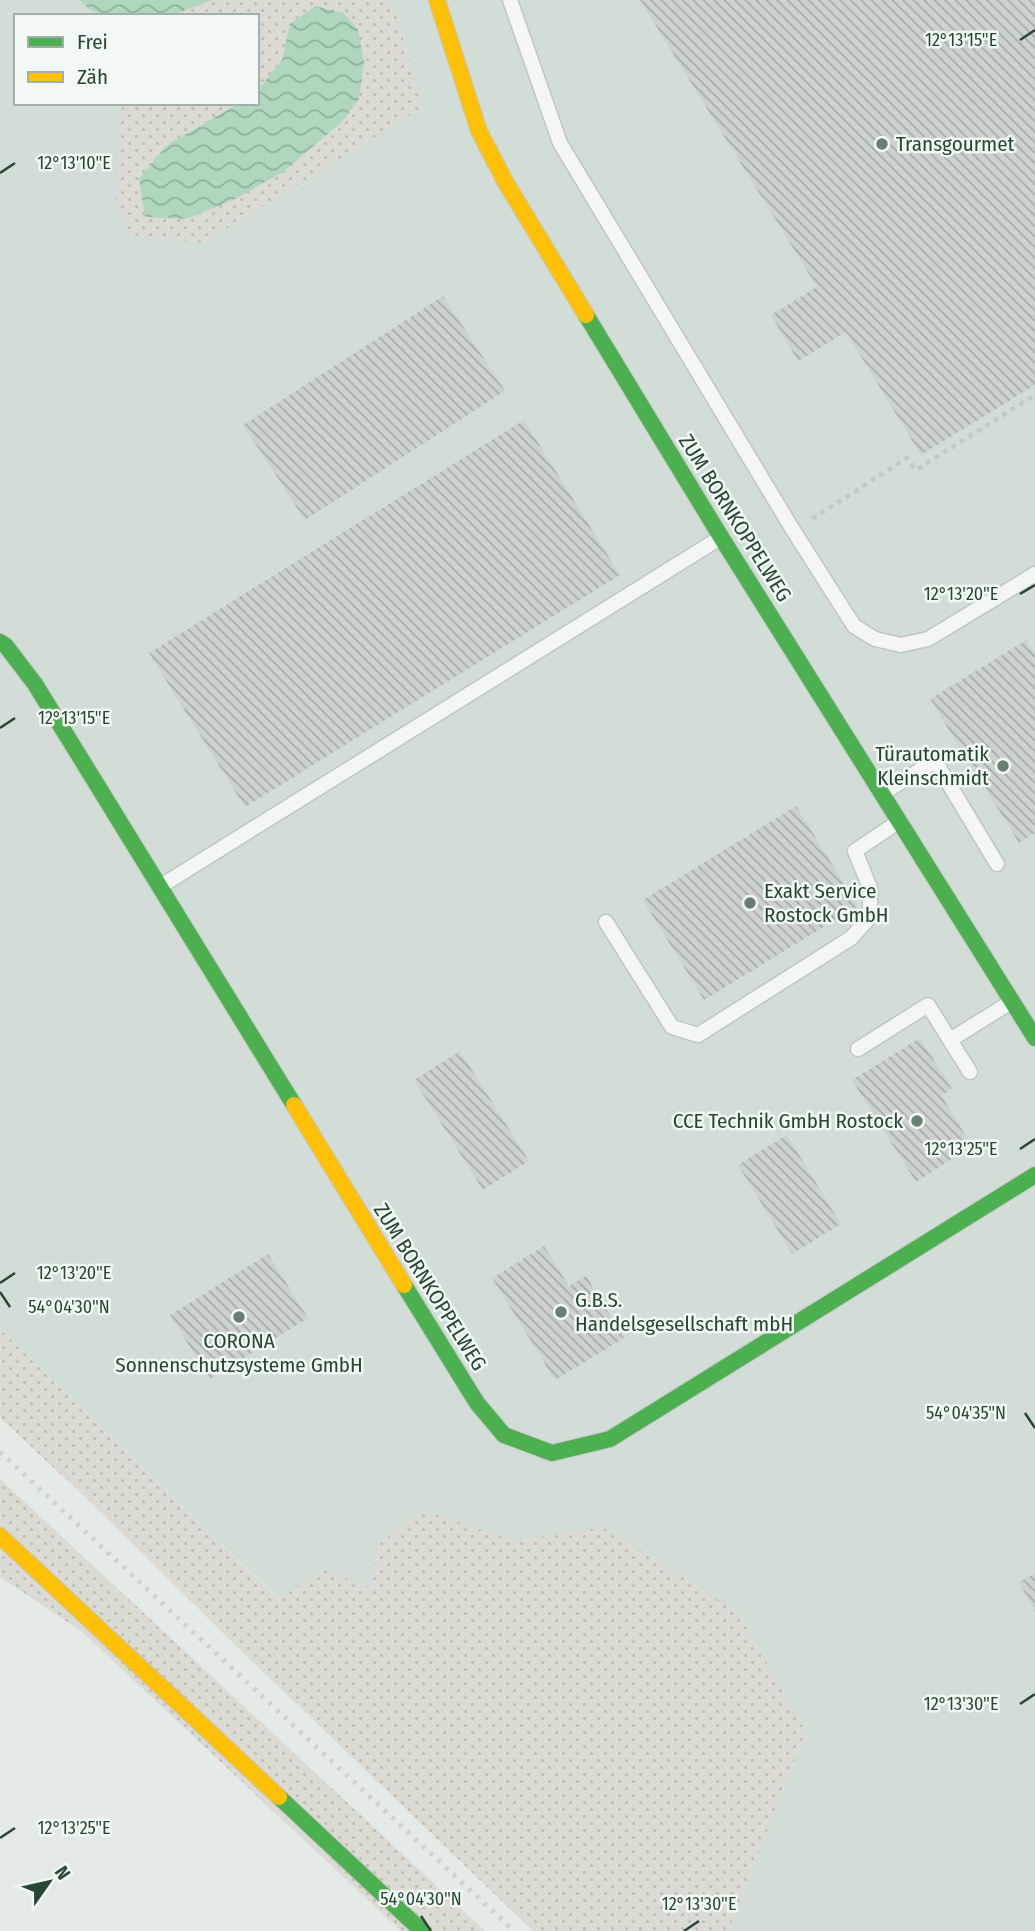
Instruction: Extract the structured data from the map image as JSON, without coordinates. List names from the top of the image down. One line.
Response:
{"streets":{"street":["ZUM BORNKOPPELWEG"]},"places":["Transgourmet","Türautomatik Kleinschmidt","Exakt Service Rostock GmbH","CCE Technik GmbH Rostock","G.B.S. Handelsgesellschaft mbH","CORONA Sonnenschutzsysteme GmbH"],"legend":["Frei","Zäh"],"north":"top right","coordinates":["12°13'15\"E","12°13'10\"E","12°13'20\"E","12°13'25\"E","54°04'30\"N","54°04'35\"N","12°13'30\"E"]}
